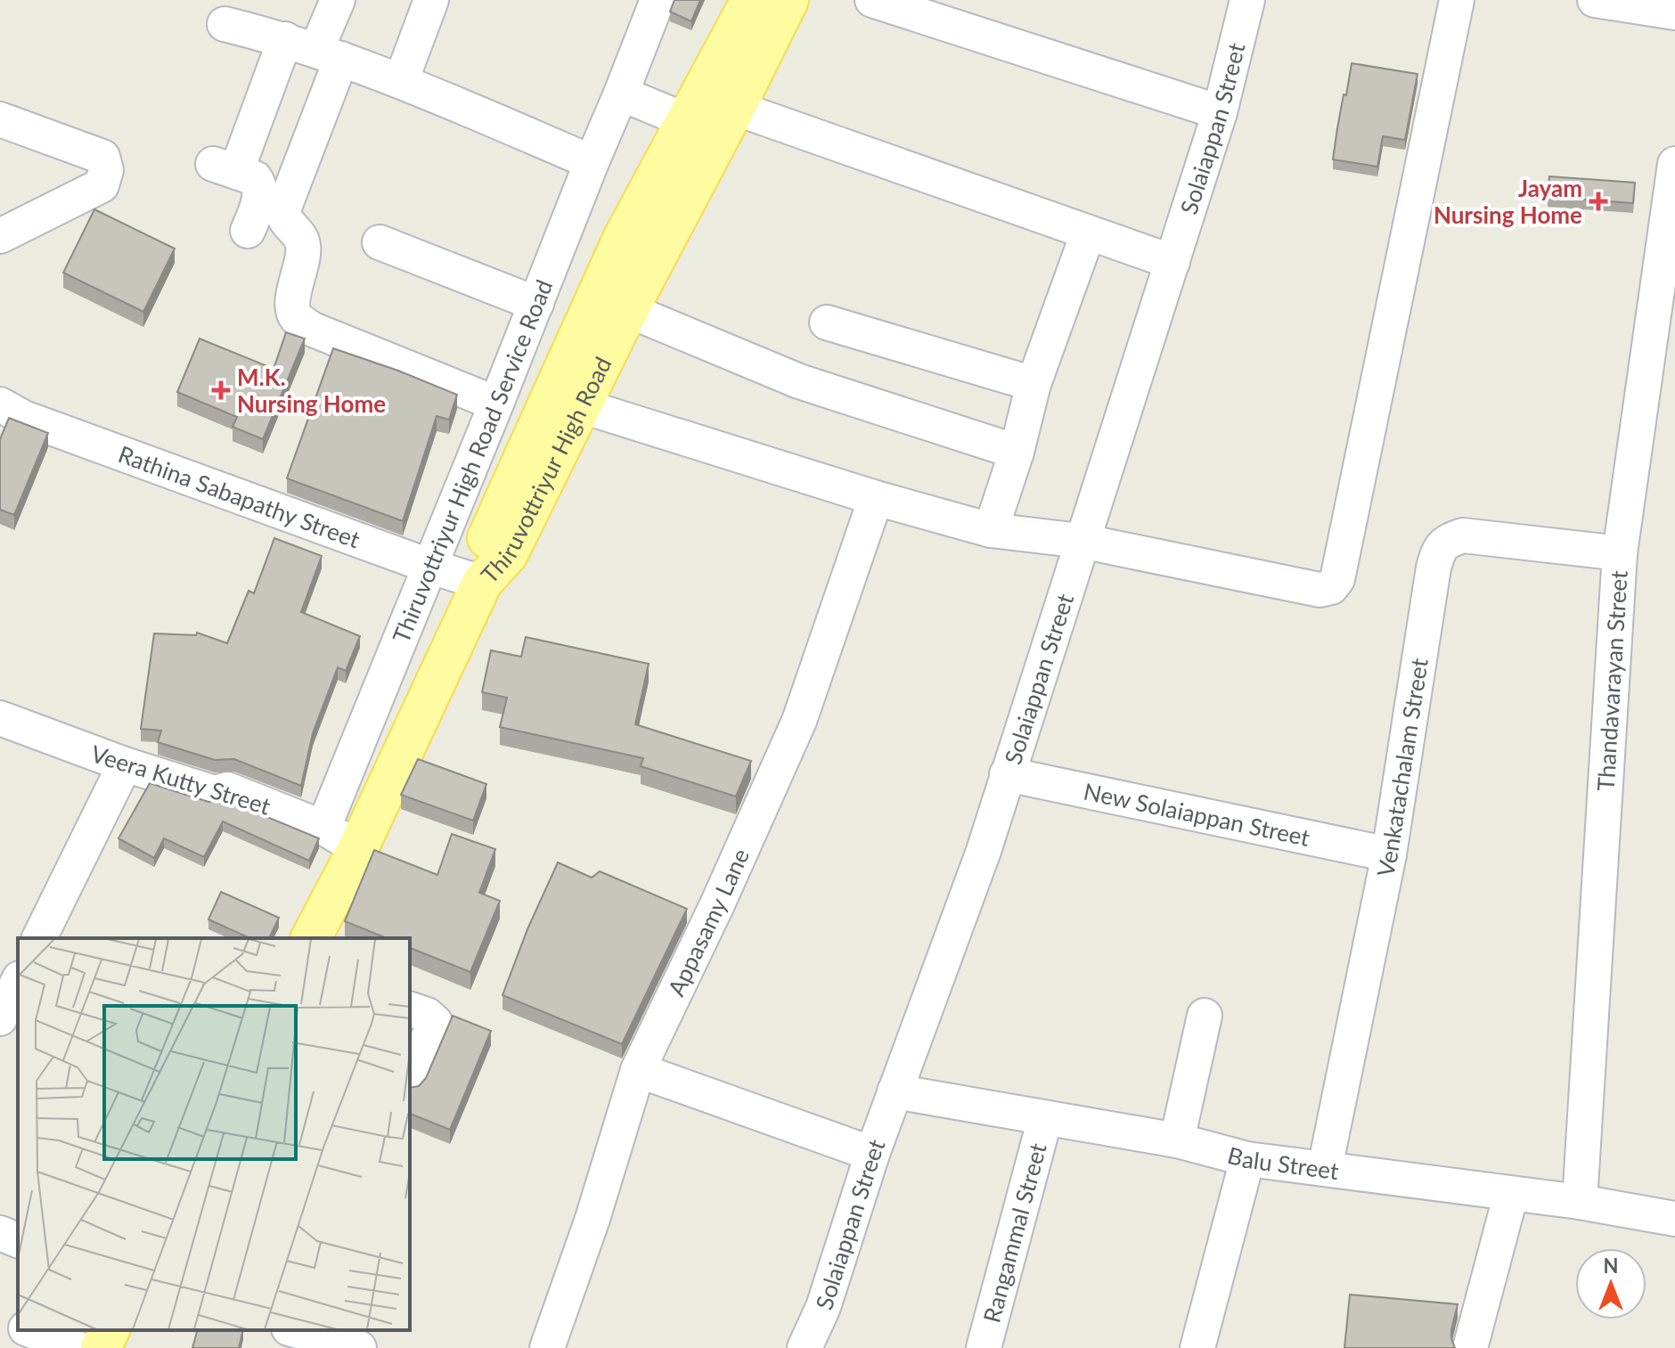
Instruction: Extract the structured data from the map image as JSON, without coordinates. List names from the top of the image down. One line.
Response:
{"streets":{"main road":["Thiruvottriyur High Road"],"street":["Solaiappan Street","Thiruvottriyur High Road Service Road","Rathina Sabapathy Street","Thandavarayan Street","Venkatachalam Street","Veera Kutty Street","New Solaiappan Street","Appasamy Lane","Balu Street","Rangammal Street"]},"crossings":[["Solaiappan Street","New Solaiappan Street"],["Solaiappan Street","Balu Street"],["Thiruvottriyur High Road Service Road","Rathina Sabapathy Street"],["Thiruvottriyur High Road Service Road","Veera Kutty Street"],["Thiruvottriyur High Road","Rathina Sabapathy Street"],["Thiruvottriyur High Road","Veera Kutty Street"],["Thandavarayan Street","Venkatachalam Street"],["Thandavarayan Street","Balu Street"],["Venkatachalam Street","New Solaiappan Street"],["Venkatachalam Street","Balu Street"],["Balu Street","Rangammal Street"]],"places":{"health":["Jayam Nursing Home","M.K. Nursing Home"]},"north":"top"}
